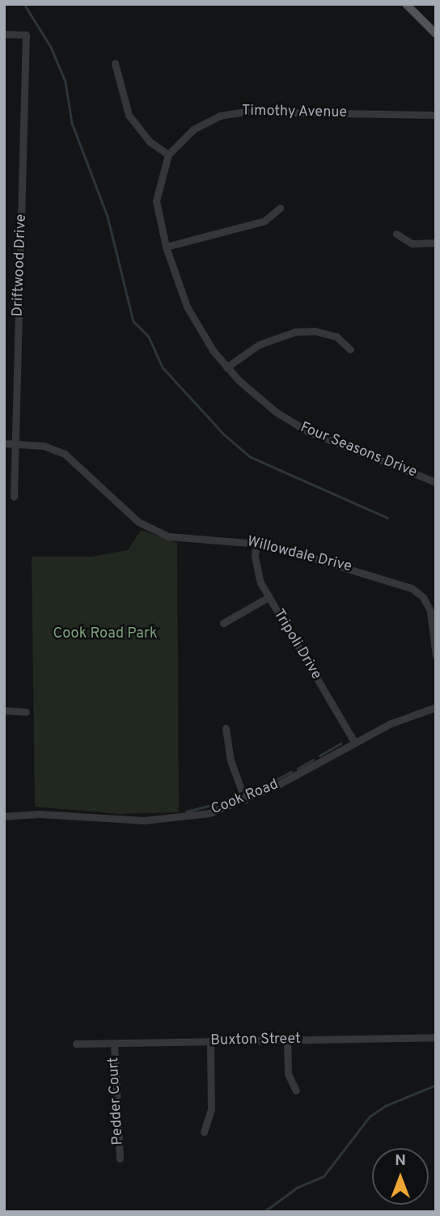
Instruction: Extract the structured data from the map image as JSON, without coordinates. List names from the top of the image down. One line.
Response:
{"streets":{"street":["Timothy Avenue","Driftwood Drive","Four Seasons Drive","Willowdale Drive","Tripoli Drive","Cook Road","Buxton Street","Pedder Court"]},"crossings":[["Timothy Avenue","Four Seasons Drive"],["Driftwood Drive","Willowdale Drive"],["Willowdale Drive","Tripoli Drive"],["Tripoli Drive","Cook Road"],["Buxton Street","Pedder Court"]],"parks":["Cook Road Park"],"north":"top"}
